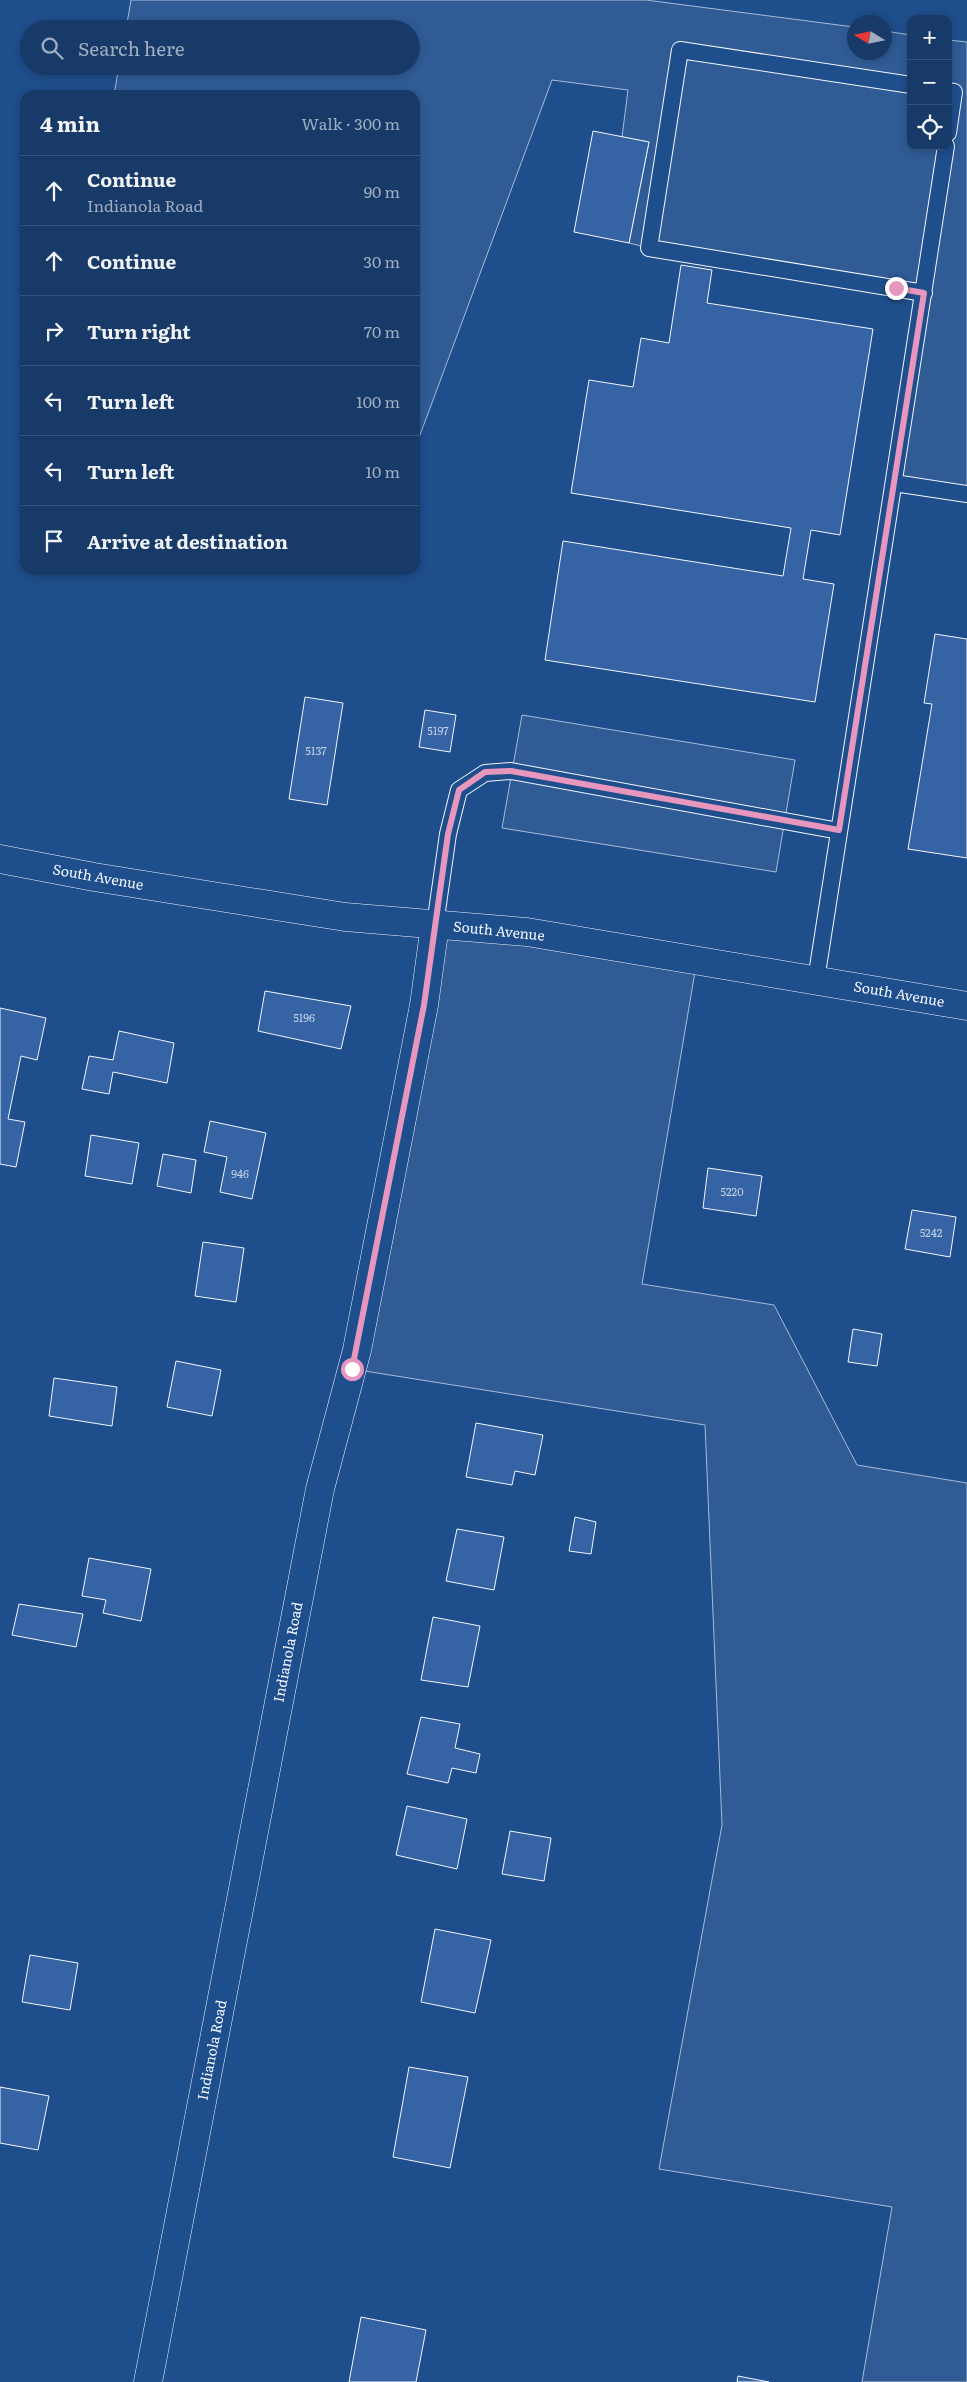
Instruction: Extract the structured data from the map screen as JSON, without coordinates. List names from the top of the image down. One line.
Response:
{"streets":{"street":["South Avenue","Indianola Road"]},"crossings":[["South Avenue","Indianola Road"]],"house_numbers":["5197","5137","5196","946","5220","5242"],"north":"left","page":{"map_buttons":["+","−"],"search":"Search here","heading":["4 min","Walk · 300 m"],"list":[["Continue","Indianola Road","90 m"],["Continue","30 m"],["Turn right","70 m"],["Turn left","100 m"],["Turn left","10 m"],"Arrive at destination"]}}
